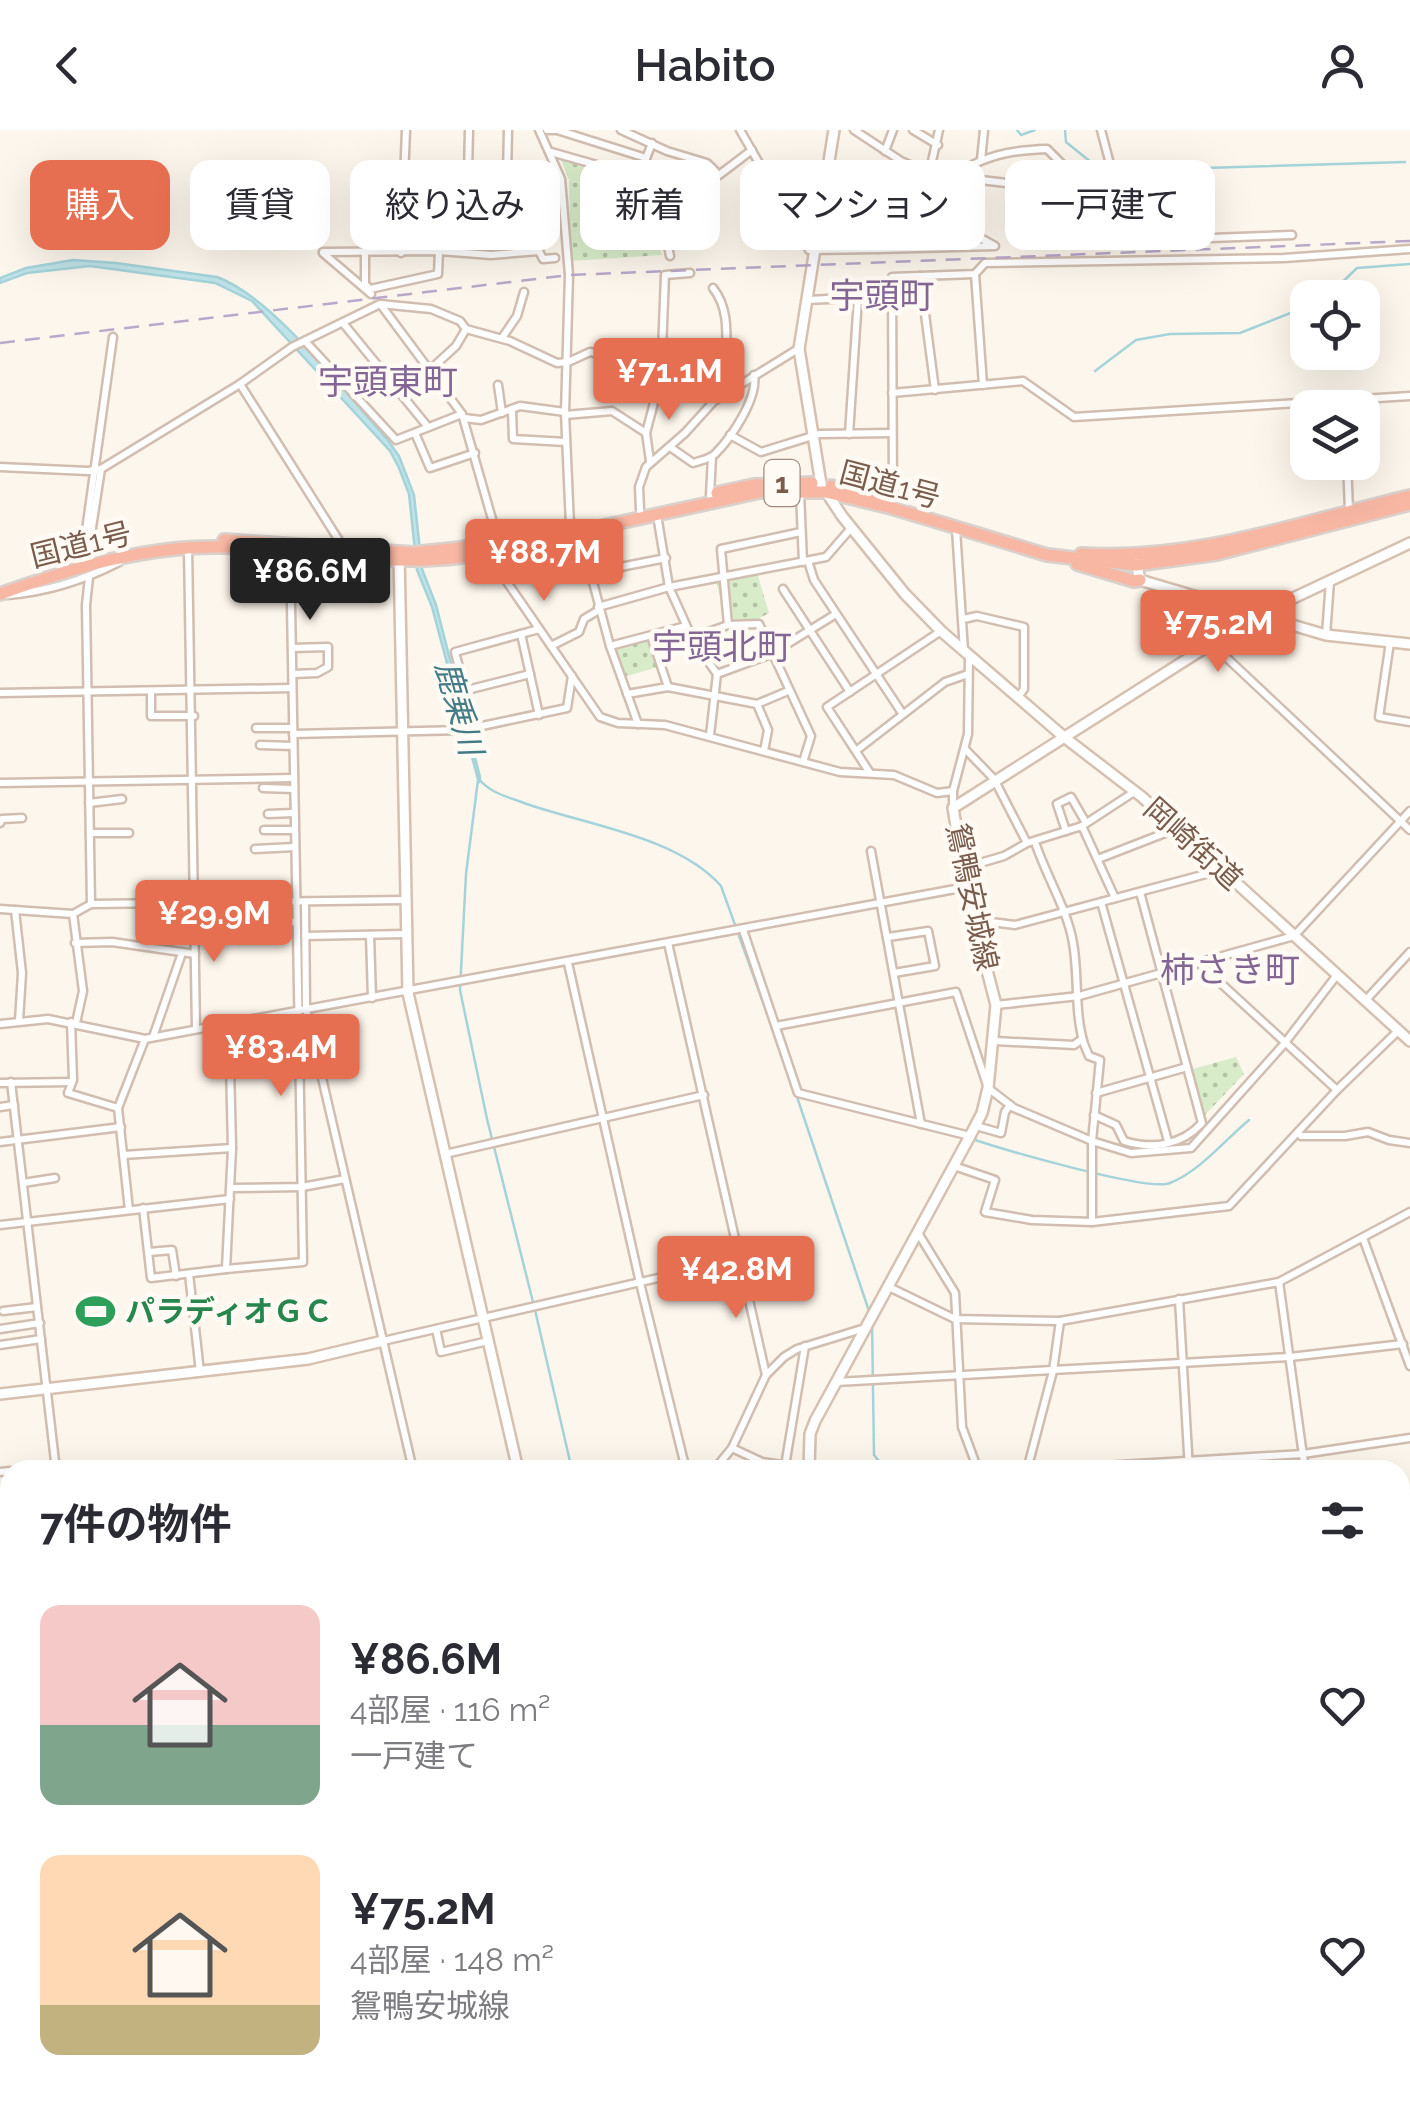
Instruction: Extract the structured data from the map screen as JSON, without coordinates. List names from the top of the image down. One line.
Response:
{"streets":{"highway":["1","国道1号"],"street":["岡崎街道","鴛鴨安城線"]},"crossings":[["国道1号","岡崎街道"],["岡崎街道","鴛鴨安城線"]],"districts":["宇頭町","宇頭東町","宇頭北町","柿さき町"],"water":["鹿乗川"],"places":{"sports":["パラディオＧＣ"]},"page":{"header":"Habito","chip":["購入","賃貸","絞り込み","新着","マンション","一戸建て"],"price":["¥71.1M","¥88.7M","¥86.6M","¥75.2M","¥29.9M","¥83.4M","¥42.8M"],"heading":"7件の物件","list":[{"name":"¥86.6M","note":"4部屋 · 116 m² · 一戸建て"},{"name":"¥75.2M","note":"4部屋 · 148 m² · 鴛鴨安城線"}]}}
